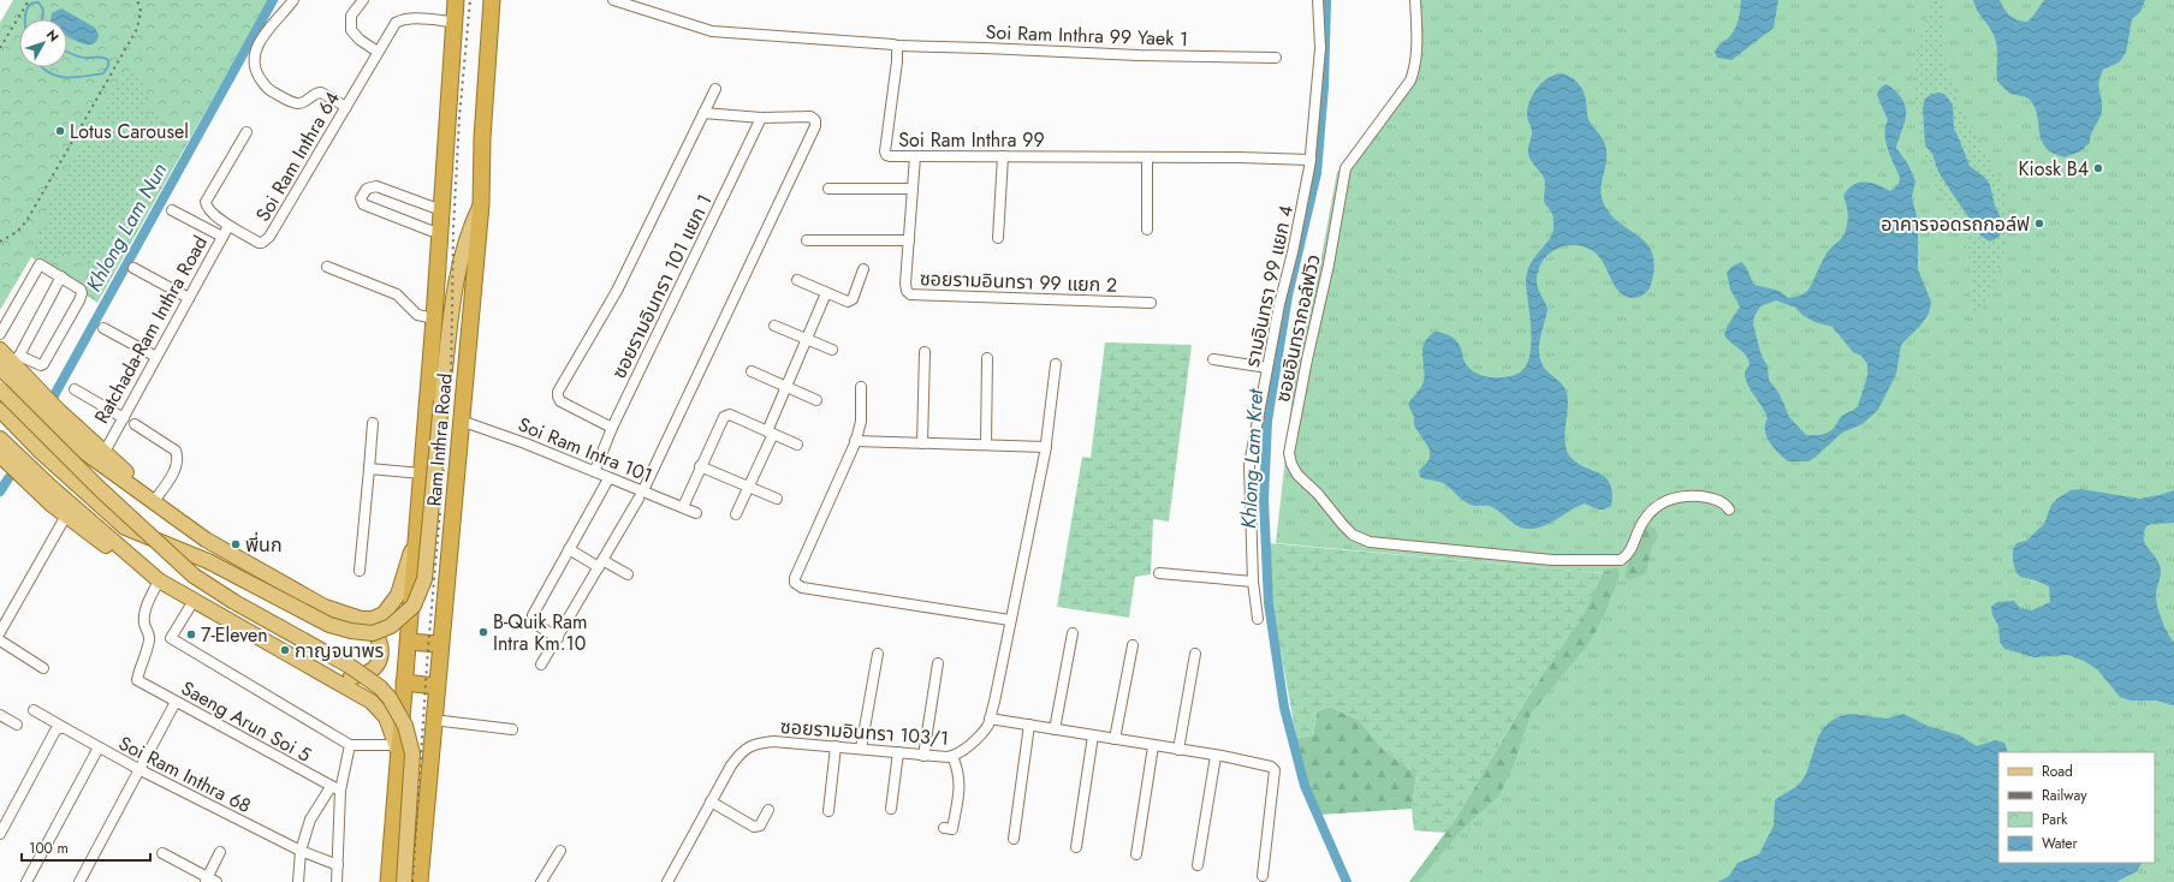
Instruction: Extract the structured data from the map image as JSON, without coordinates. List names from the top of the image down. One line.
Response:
{"streets":{"highway":["Ram Inthra Road"],"street":["Soi Ram Inthra 99 Yaek 1","Soi Ram Inthra 99","Soi Ram Inthra 64","ซอยรามอินทรา 99 แยก 2","ซอยรามอินทรา 101 แยก 1","รามอินทรา 99 แยก 4","ซอยอินทรากอล์ฟวิว","Ratchada-Ram Inthra Road","Soi Ram Intra 101","Saeng Arun Soi 5","ซอยรามอินทรา 103/1","Soi Ram Inthra 68"]},"crossings":[["Soi Ram Inthra 99 Yaek 1","Soi Ram Inthra 99"],["Soi Ram Inthra 99","ซอยรามอินทรา 99 แยก 2"],["Soi Ram Inthra 99","รามอินทรา 99 แยก 4"],["Soi Ram Inthra 64","Ratchada-Ram Inthra Road"],["Soi Ram Inthra 64","Ram Inthra Road"],["ซอยรามอินทรา 101 แยก 1","Soi Ram Intra 101"],["Ram Inthra Road","Soi Ram Intra 101"]],"water":["Khlong Lam Nun","Khlong Lam Kret"],"places":["Lotus Carousel","Kiosk B4","อาคารจอดรถกอล์ฟ","พี่นก","B-Quik Ram Intra Km.10","7-Eleven","กาญจนาพร"],"legend":["Road","Railway","Park","Water"],"scale_bar":"100 m","north":"top right"}
